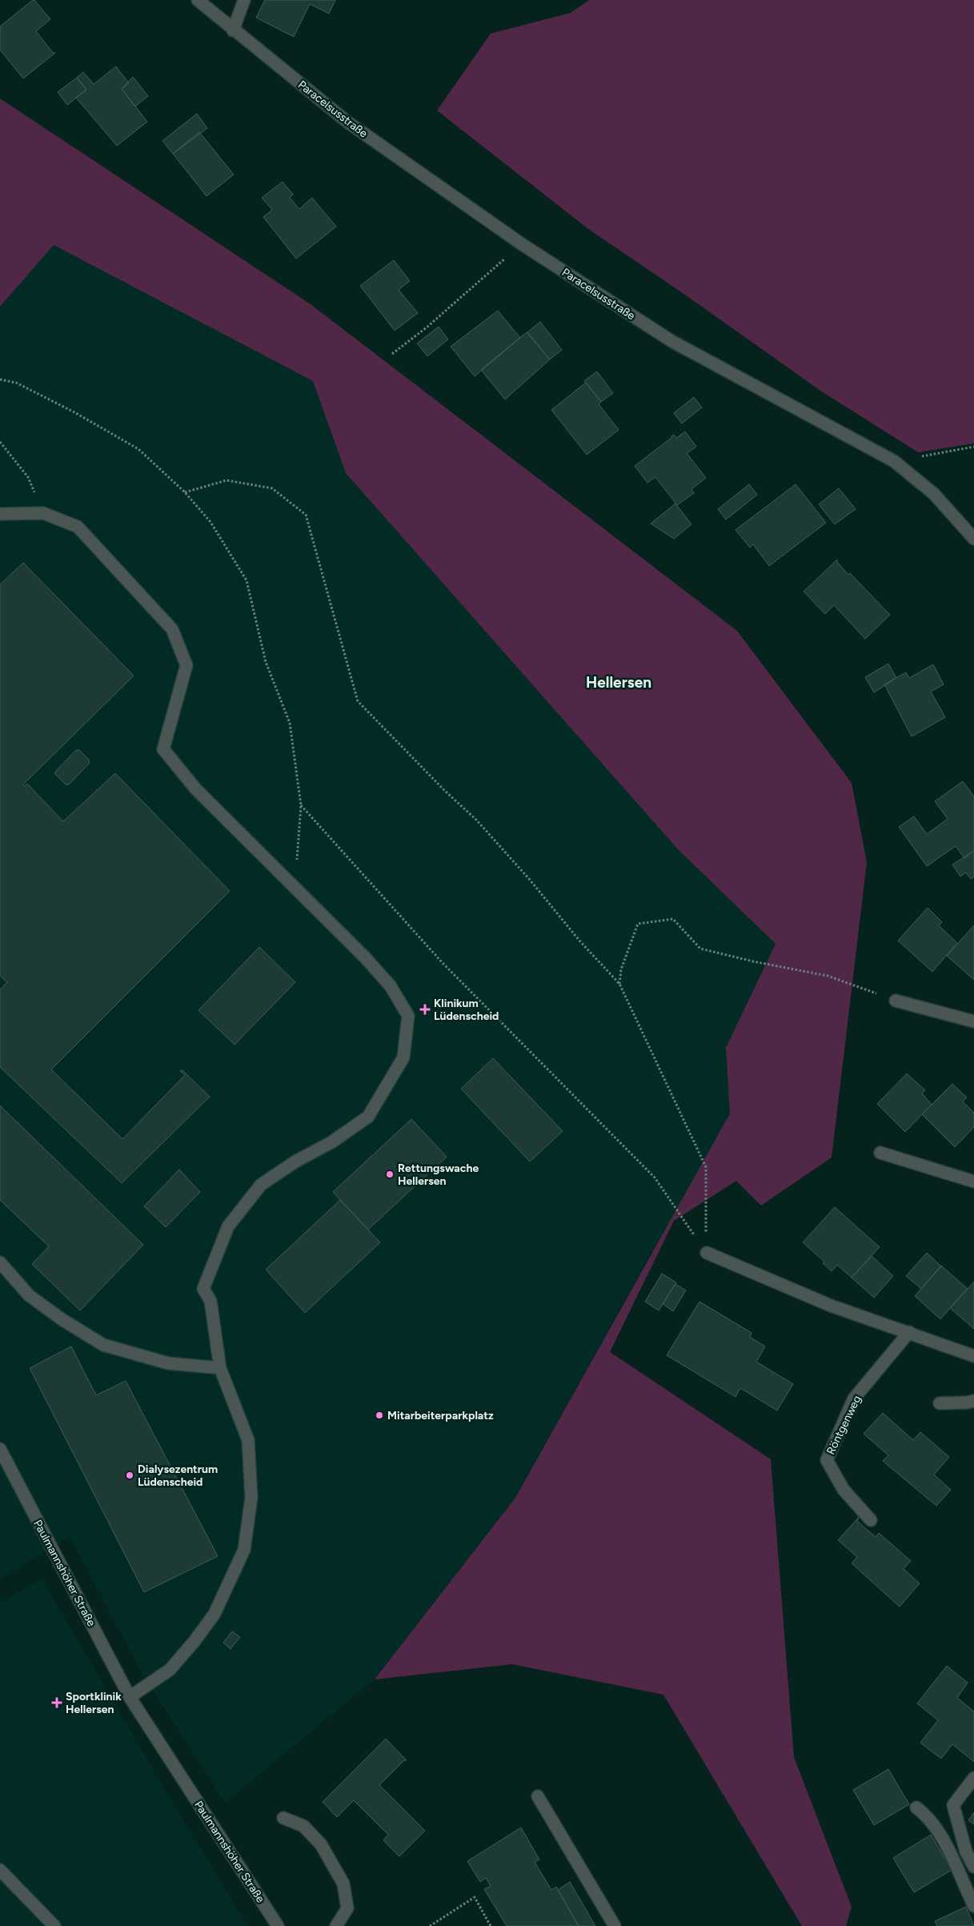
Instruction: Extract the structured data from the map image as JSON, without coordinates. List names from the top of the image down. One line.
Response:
{"streets":{"street":["Paracelsusstraße","Röntgenweg","Paulmannshöher Straße"]},"districts":["Hellersen"],"places":{"health":["Klinikum Lüdenscheid","Sportklinik Hellersen"],"other":["Rettungswache Hellersen","Mitarbeiterparkplatz","Dialysezentrum Lüdenscheid"]}}
